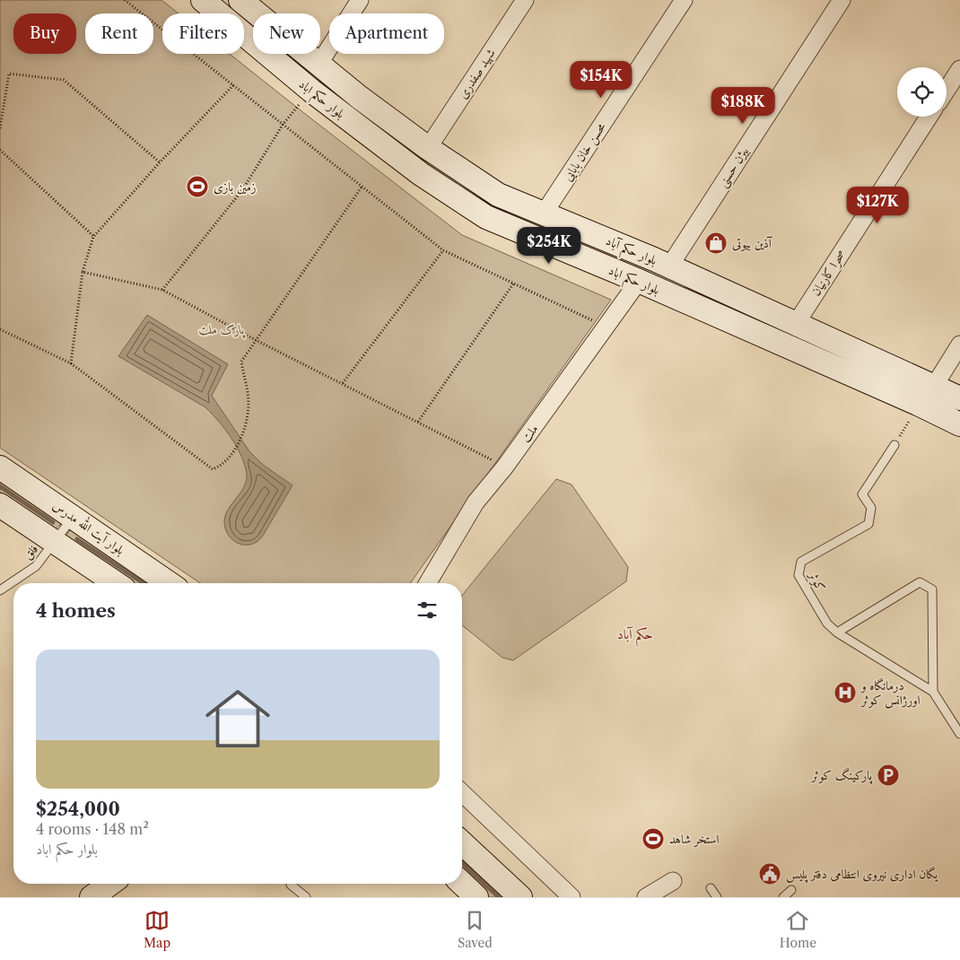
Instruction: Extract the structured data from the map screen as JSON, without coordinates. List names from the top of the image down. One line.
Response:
{"streets":{"main road":["بلوار حکم اباد","بلوار حکم آباد","بلوار آیت الله مدرس"],"street":["شهید صفدری","محسن خان بابایی","بیژن حسنی","صحرا کارنیان","ملت"],"lane":["فلق","کوثر"]},"crossings":[["شهید صفدری","بلوار حکم آباد"],["بلوار حکم اباد","ملت"],["محسن خان بابایی","بلوار حکم آباد"],["بیژن حسنی","بلوار حکم آباد"],["بلوار حکم آباد","صحرا کارنیان"],["بلوار آیت الله مدرس","فلق"]],"districts":["حکم آباد"],"parks":["پارک ملت"],"places":{"sports":["زمین بازی","استخر شاهد"],"shop":["آذین بیوتی"],"hospital":["درمانگاه و اورژانس کوثر"],"parking":["پارکینگ کوثر"],"public building":["یگان اداری نیروی انتظامی دفتر پلیس"]},"page":{"chip":["Buy","Rent","Filters","New","Apartment"],"price":["$154K","$188K","$127K","$254K"],"heading":"4 homes","list":[{"name":"$254,000","note":"4 rooms · 148 m² · بلوار حکم اباد"}],"tabs":["Map","Saved","Home"]}}
